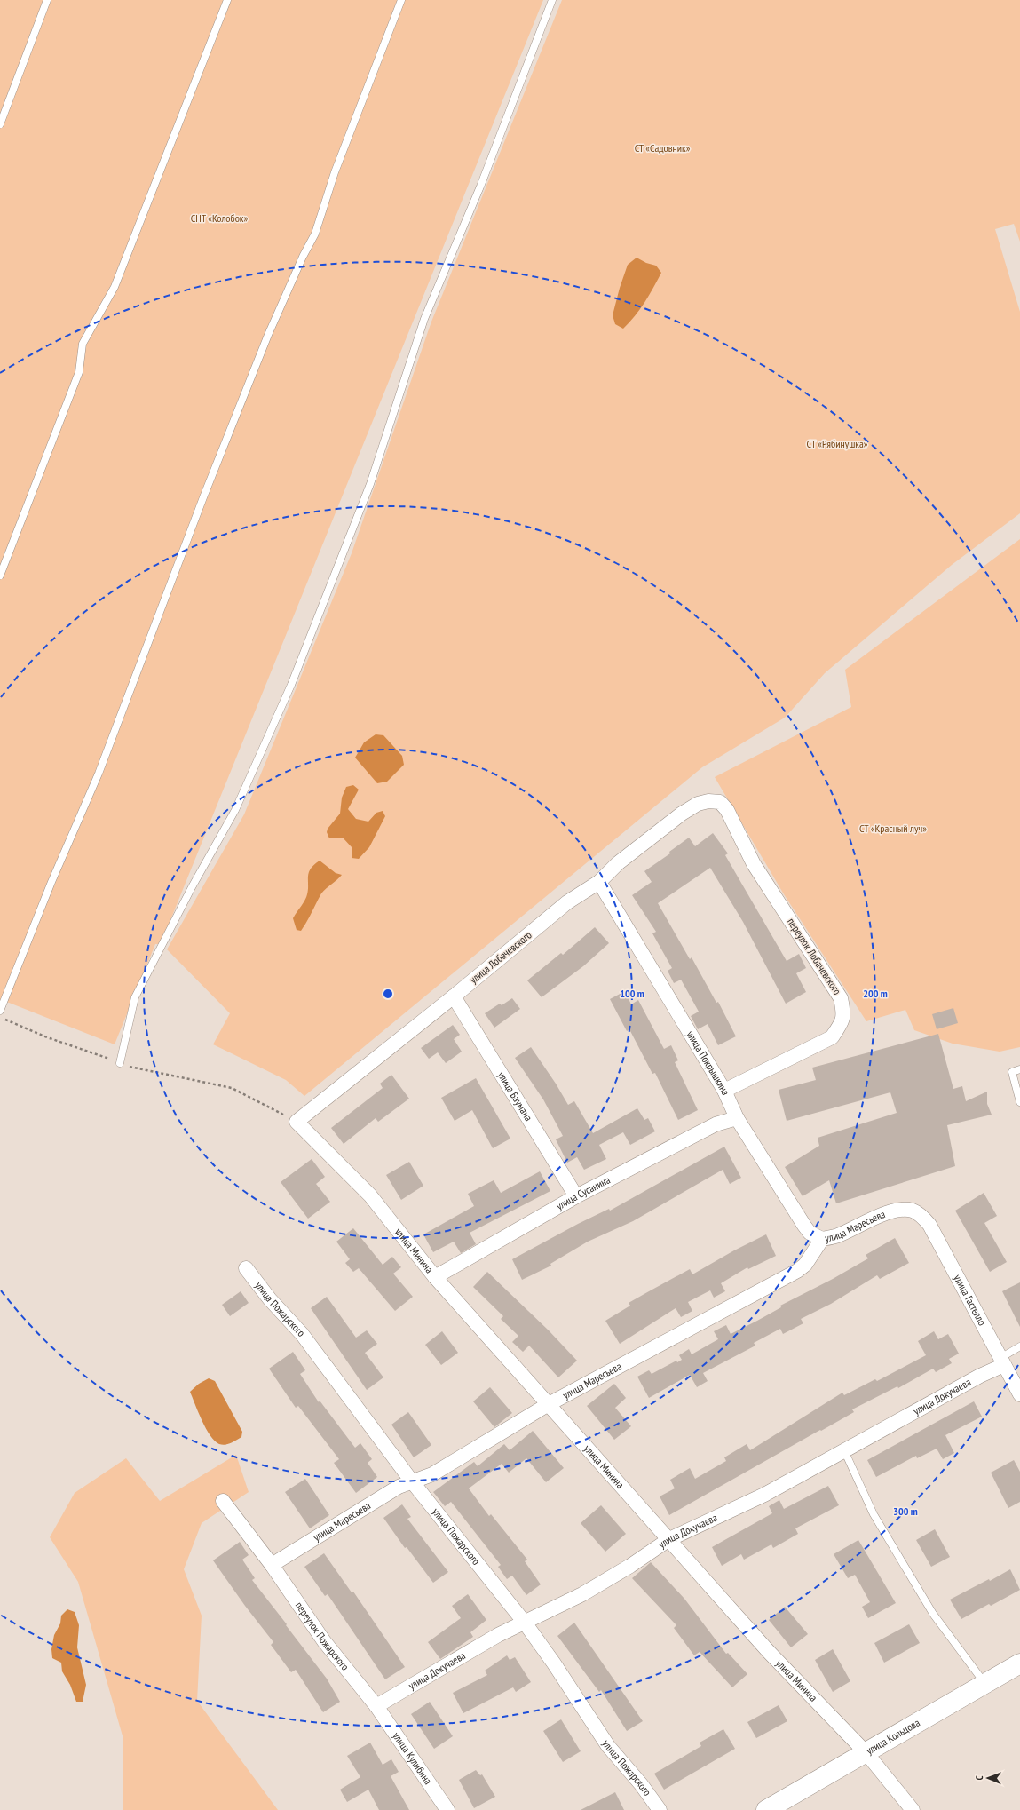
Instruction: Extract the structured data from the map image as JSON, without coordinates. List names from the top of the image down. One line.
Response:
{"streets":{"main road":["улица Кольцова"],"street":["переулок Лобачевского","улица Лобачевского","улица Покрышкина","улица Баумана","улица Сусанина","улица Маресьева","улица Минина","улица Гастелло","улица Пожарского","улица Докучаева","переулок Пожарского","улица Кулибина"]},"crossings":[["переулок Лобачевского","улица Лобачевского"],["переулок Лобачевского","улица Покрышкина"],["улица Лобачевского","улица Покрышкина"],["улица Лобачевского","улица Баумана"],["улица Лобачевского","улица Минина"],["улица Покрышкина","улица Сусанина"],["улица Покрышкина","улица Маресьева"],["улица Баумана","улица Сусанина"],["улица Сусанина","улица Минина"],["улица Маресьева","улица Минина"],["улица Маресьева","улица Гастелло"],["улица Маресьева","улица Пожарского"],["улица Маресьева","переулок Пожарского"],["улица Минина","улица Докучаева"],["улица Минина","улица Кольцова"],["улица Гастелло","улица Докучаева"],["улица Пожарского","улица Докучаева"],["улица Докучаева","переулок Пожарского"],["улица Докучаева","улица Кулибина"],["переулок Пожарского","улица Кулибина"]],"parks":["СТ «Садовник»","СНТ «Колобок»","СТ «Рябинушка»","СТ «Красный луч»"],"north":"left","rings":["100 m","200 m","300 m"]}
